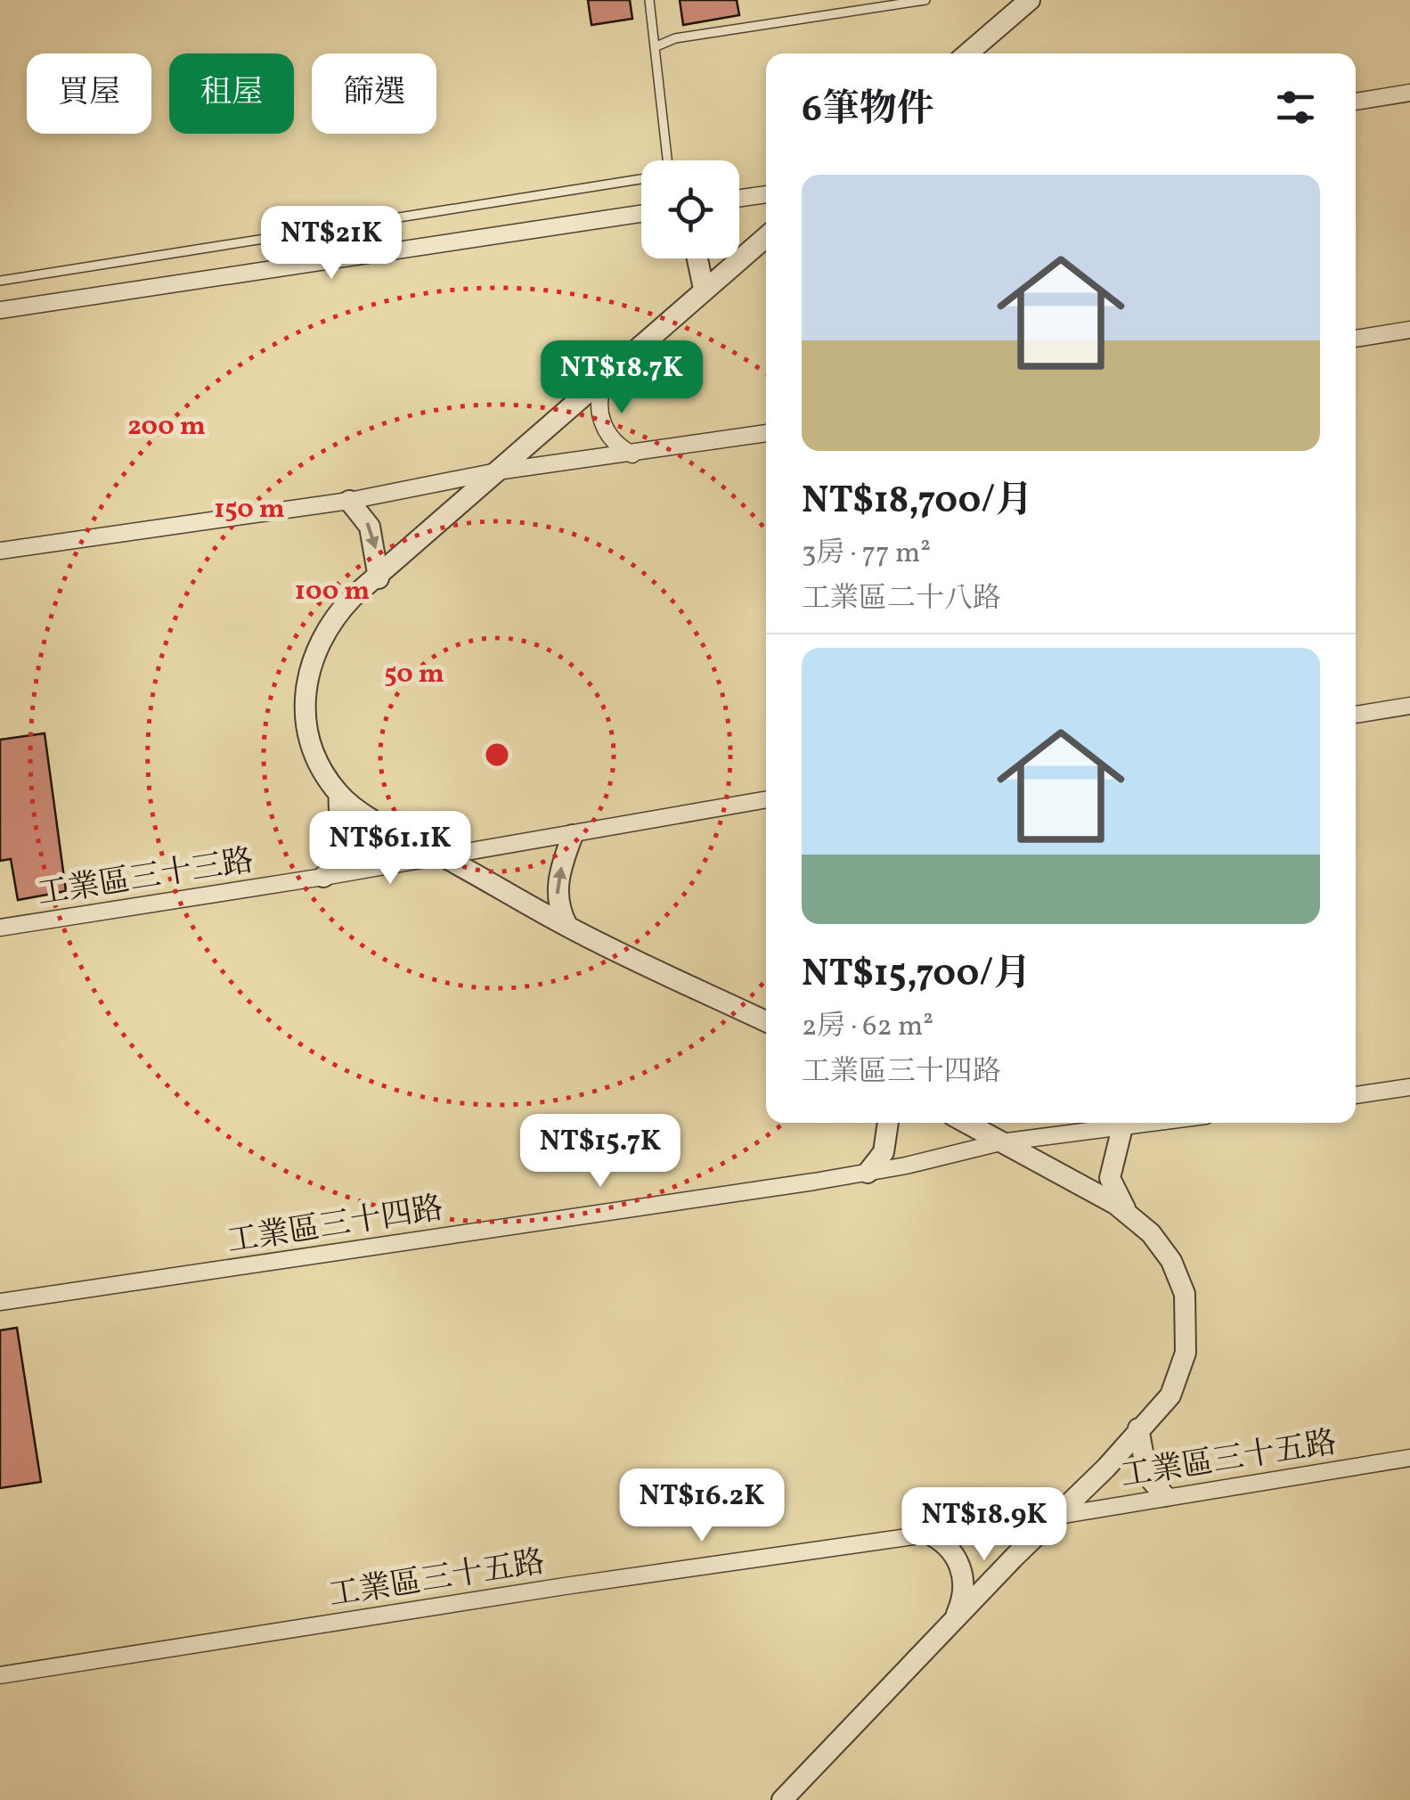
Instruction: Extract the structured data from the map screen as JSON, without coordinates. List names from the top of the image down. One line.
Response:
{"streets":{"street":["工業區三十三路","工業區三十四路","工業區三十五路"]},"page":{"chip":["買屋","租屋","篩選"],"heading":"6筆物件","list":[{"name":"NT$18,700/月","note":"3房 · 77 m² · 工業區二十八路"},{"name":"NT$15,700/月","note":"2房 · 62 m² · 工業區三十四路"}],"price":["NT$21K","NT$18.7K","NT$61.1K","NT$15.7K","NT$16.2K","NT$18.9K"]},"rings":["200 m","150 m","100 m","50 m"]}
